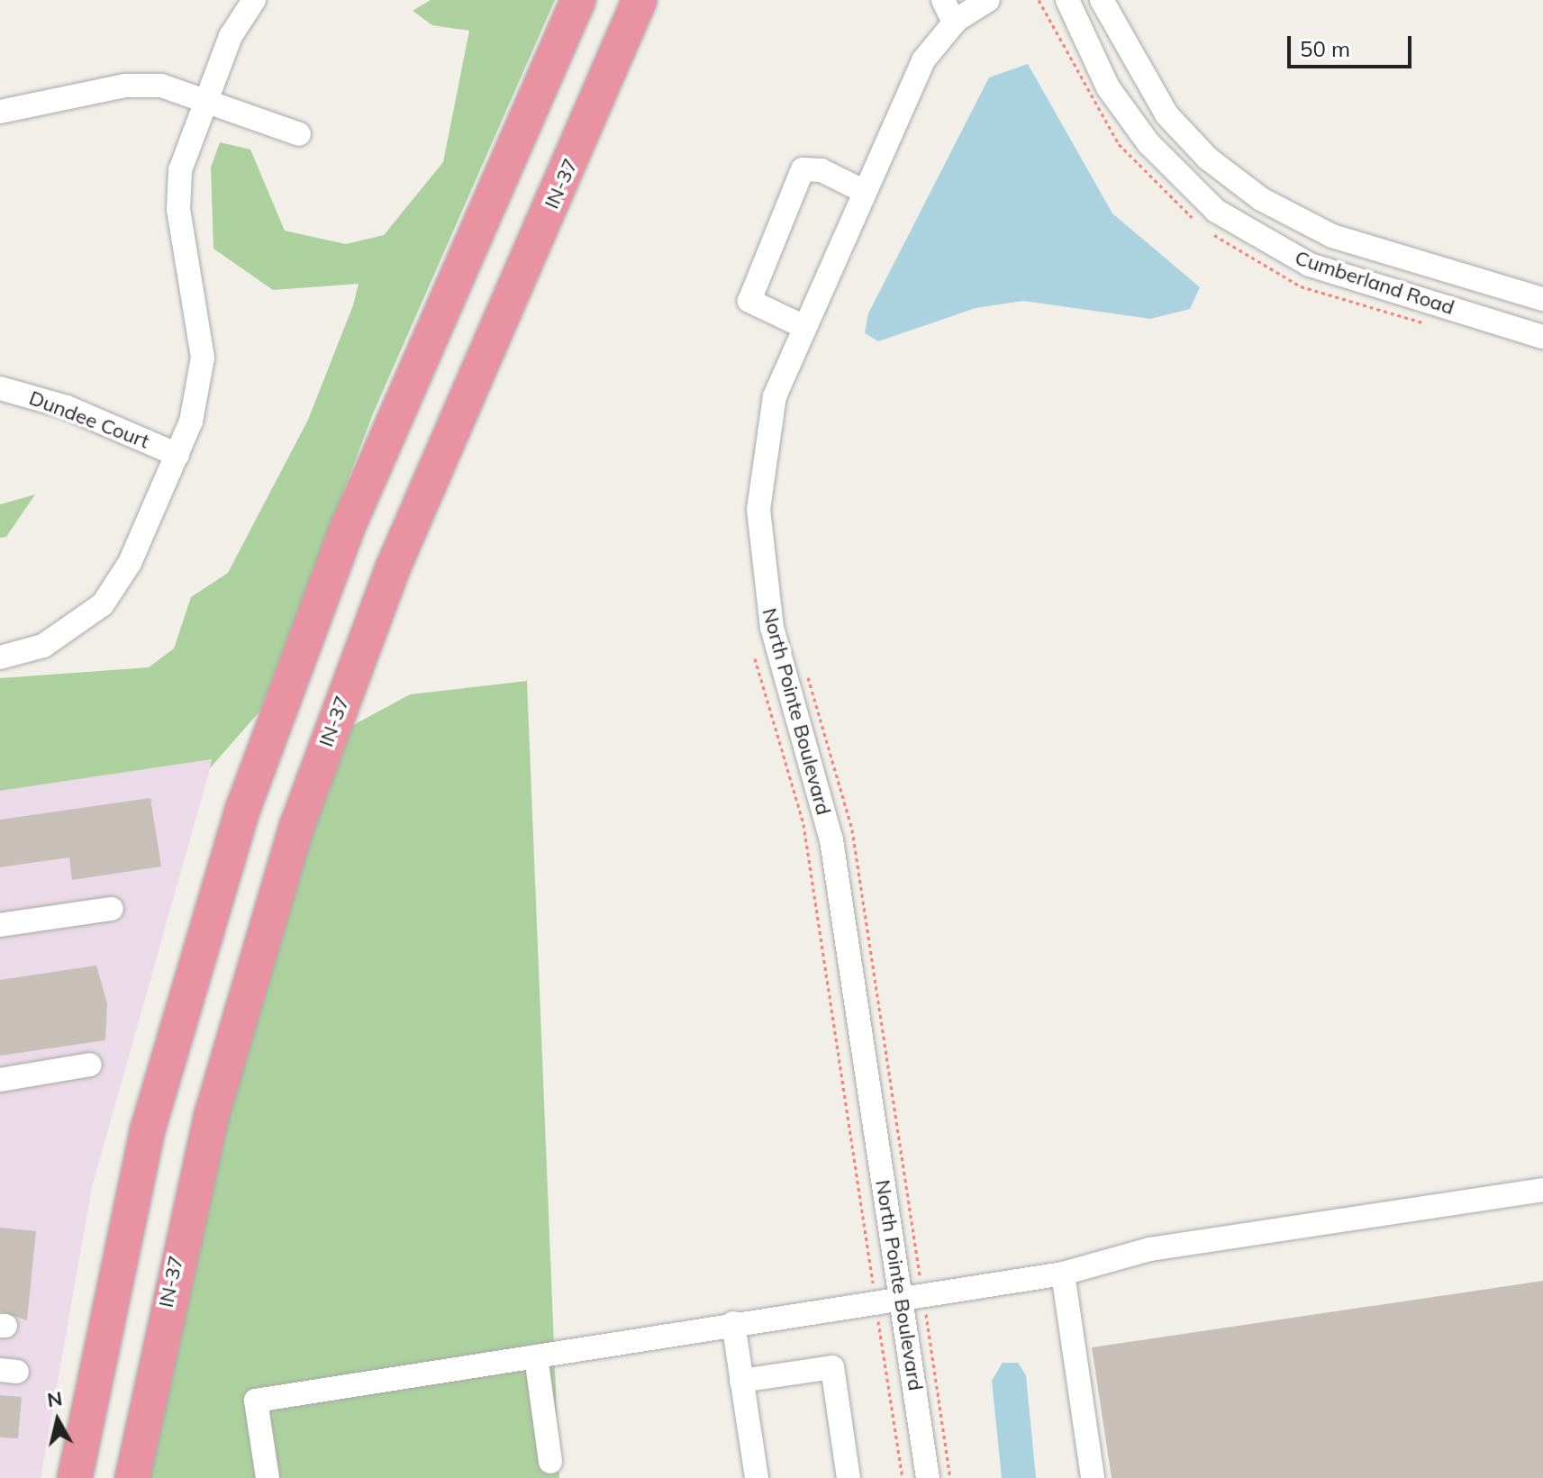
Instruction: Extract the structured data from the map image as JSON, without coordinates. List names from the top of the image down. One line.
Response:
{"streets":{"highway":["IN-37"],"street":["Cumberland Road","Dundee Court","North Pointe Boulevard"]},"scale_bar":"50 m","north":"top"}
